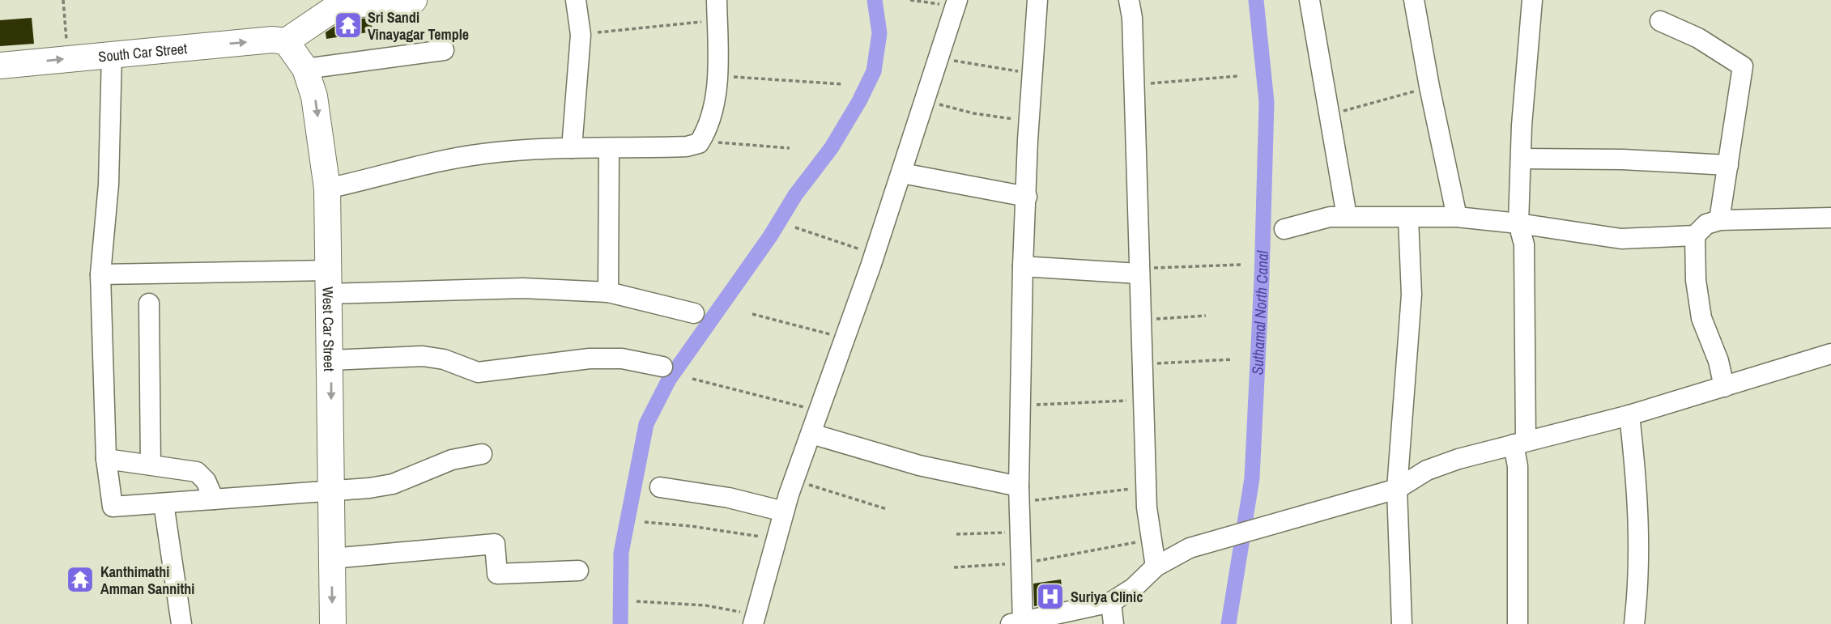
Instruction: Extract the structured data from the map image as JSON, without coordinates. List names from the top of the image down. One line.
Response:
{"streets":{"main road":["South Car Street","West Car Street"]},"crossings":[["South Car Street","West Car Street"]],"one_way":["South Car Street","West Car Street"],"water":["Suthamal North Canal"],"places":{"temple":["Sri Sandi Vinayagar Temple","Kanthimathi Amman Sannithi"],"hospital":["Suriya Clinic"]}}
